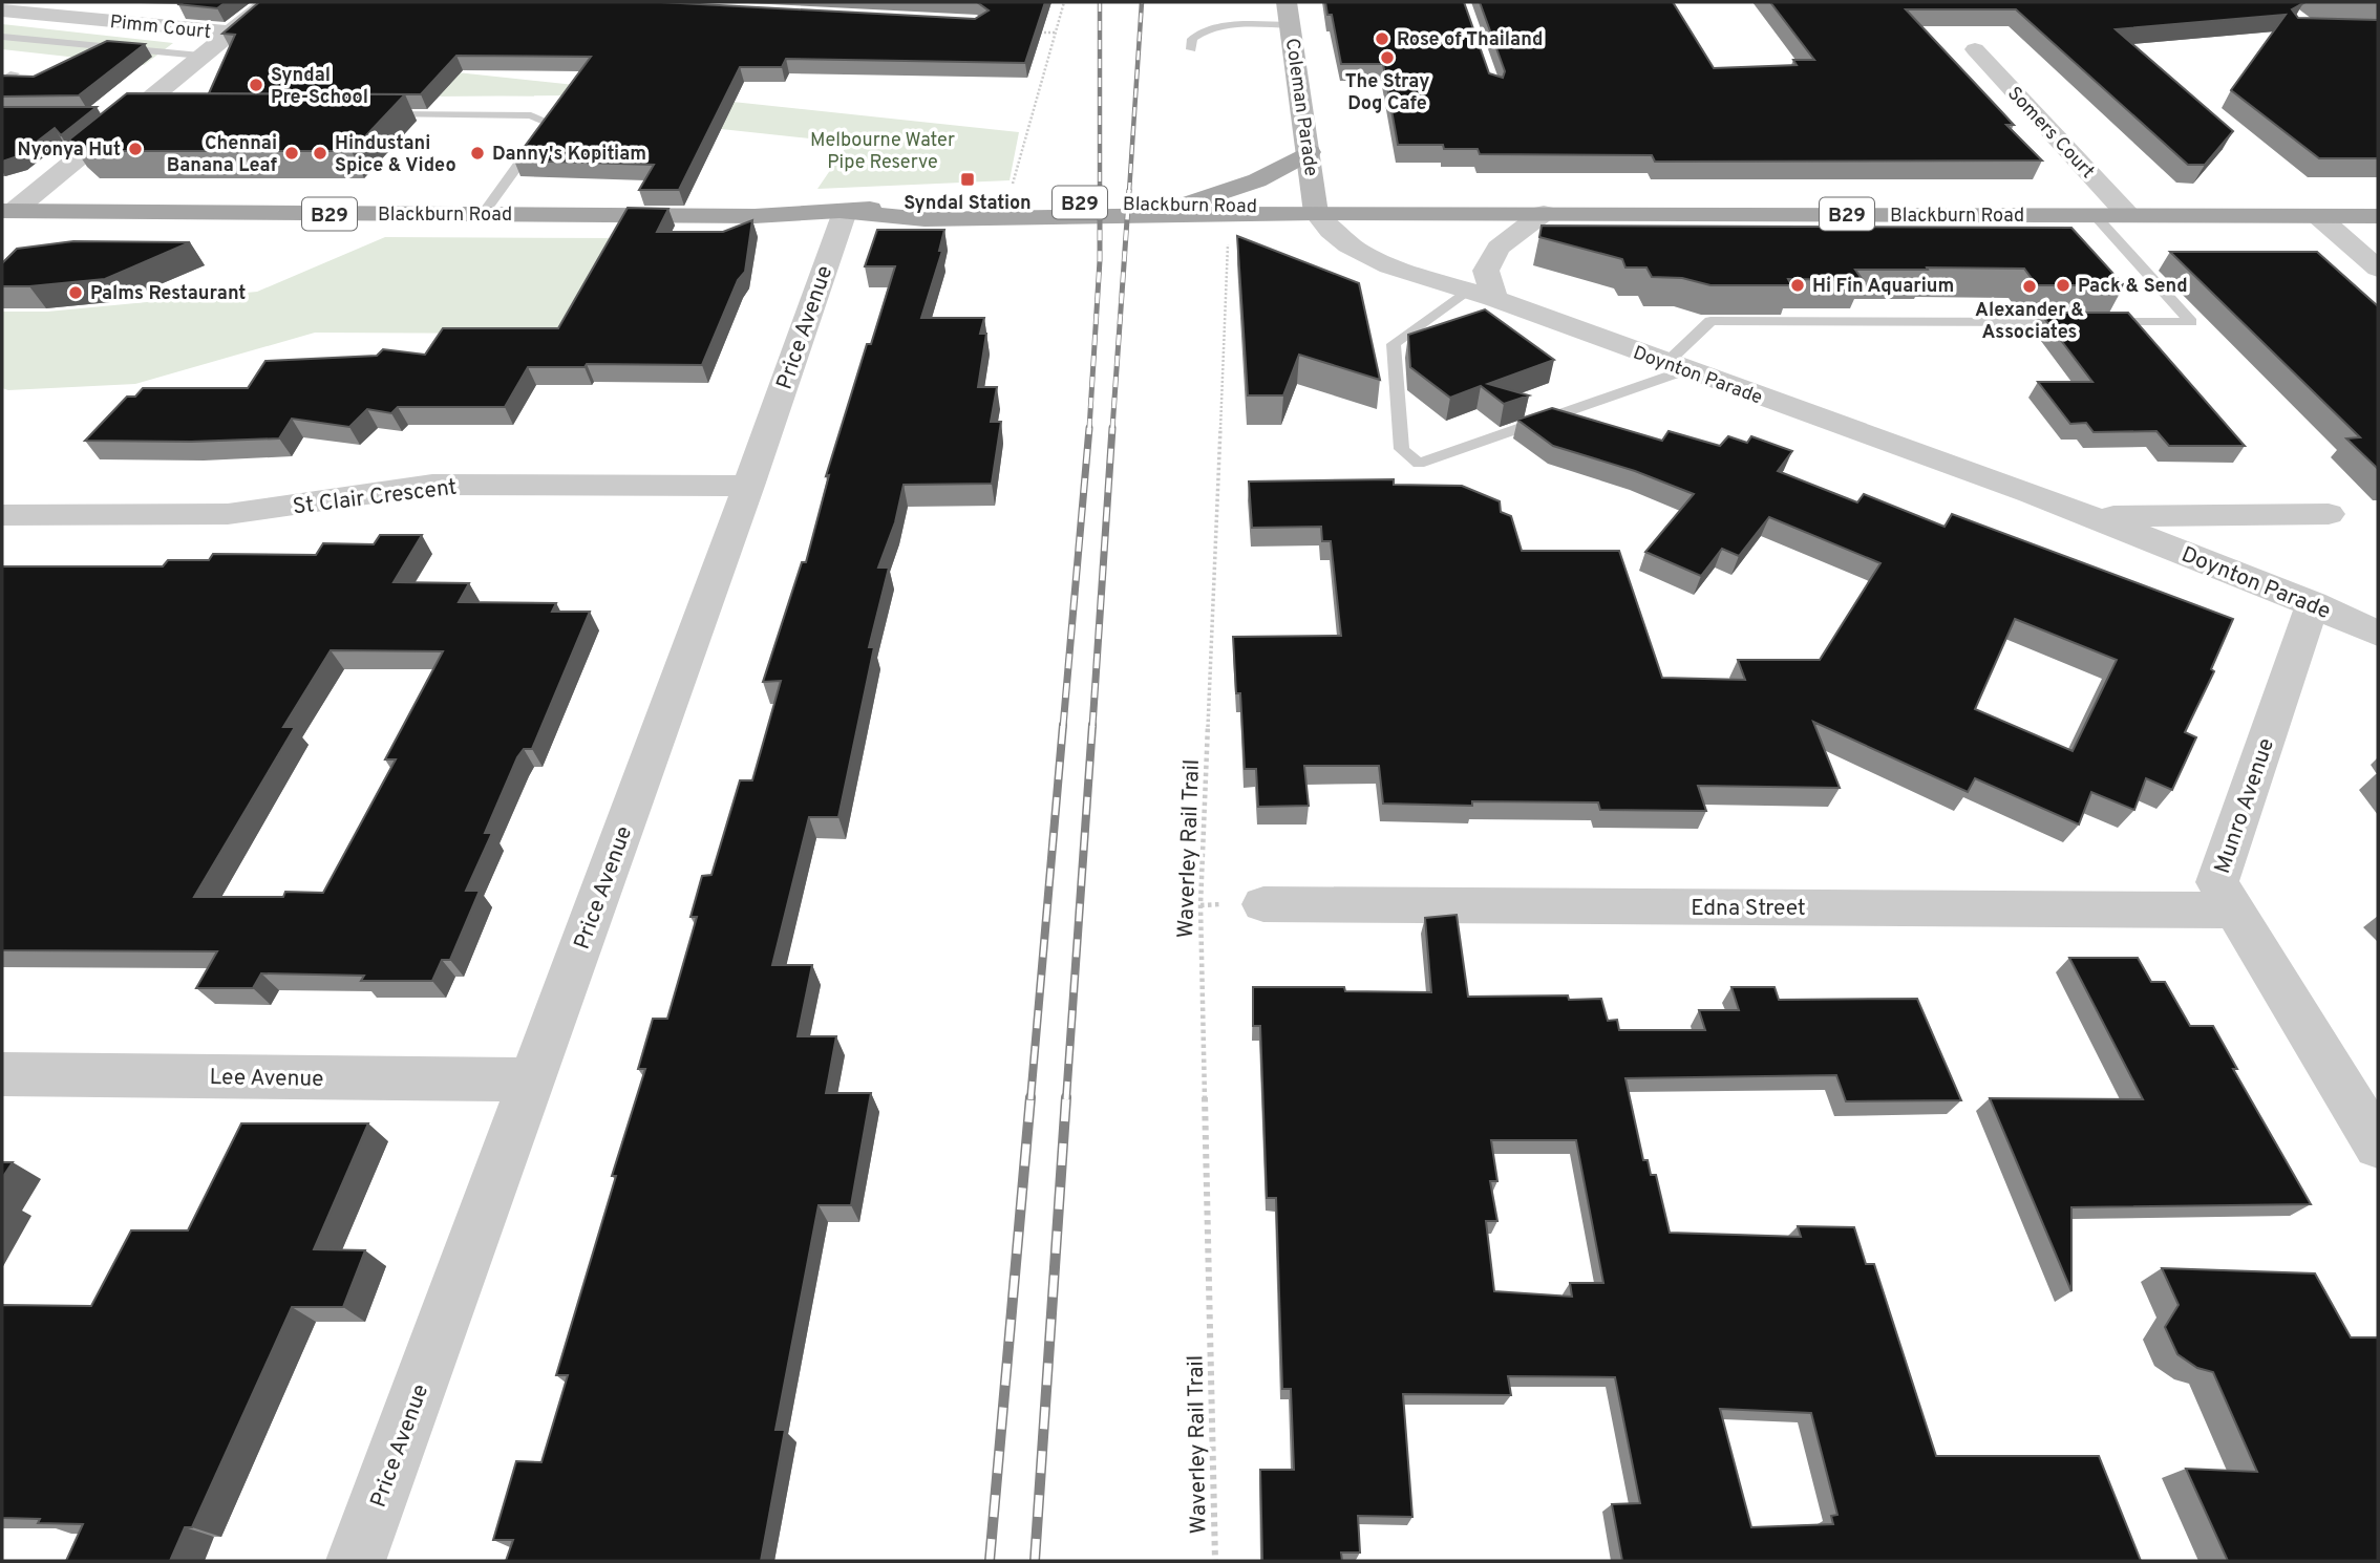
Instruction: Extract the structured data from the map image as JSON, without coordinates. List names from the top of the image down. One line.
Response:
{"streets":{"main road":["B29","Blackburn Road"],"street":["Pimm Court","Coleman Parade","Somers Court","Price Avenue","Doynton Parade","St Clair Crescent","Munro Avenue","Edna Street","Lee Avenue"],"path":["Waverley Rail Trail"]},"crossings":[["Coleman Parade","Blackburn Road"],["Coleman Parade","Doynton Parade"],["Somers Court","Blackburn Road"],["Blackburn Road","Price Avenue"],["Blackburn Road","Doynton Parade"],["Price Avenue","St Clair Crescent"],["Price Avenue","Lee Avenue"],["Doynton Parade","Munro Avenue"],["Munro Avenue","Edna Street"]],"parks":["Melbourne Water Pipe Reserve"],"places":{"other":["Rose of Thailand","The Stray Dog Cafe","Syndal Pre-School","Nyonya Hut","Chennai Banana Leaf","Hindustani Spice & Video","Danny's Kopitiam","Hi Fin Aquarium","Pack & Send","Alexander & Associates","Palms Restaurant"],"transit":["Syndal Station"]}}
